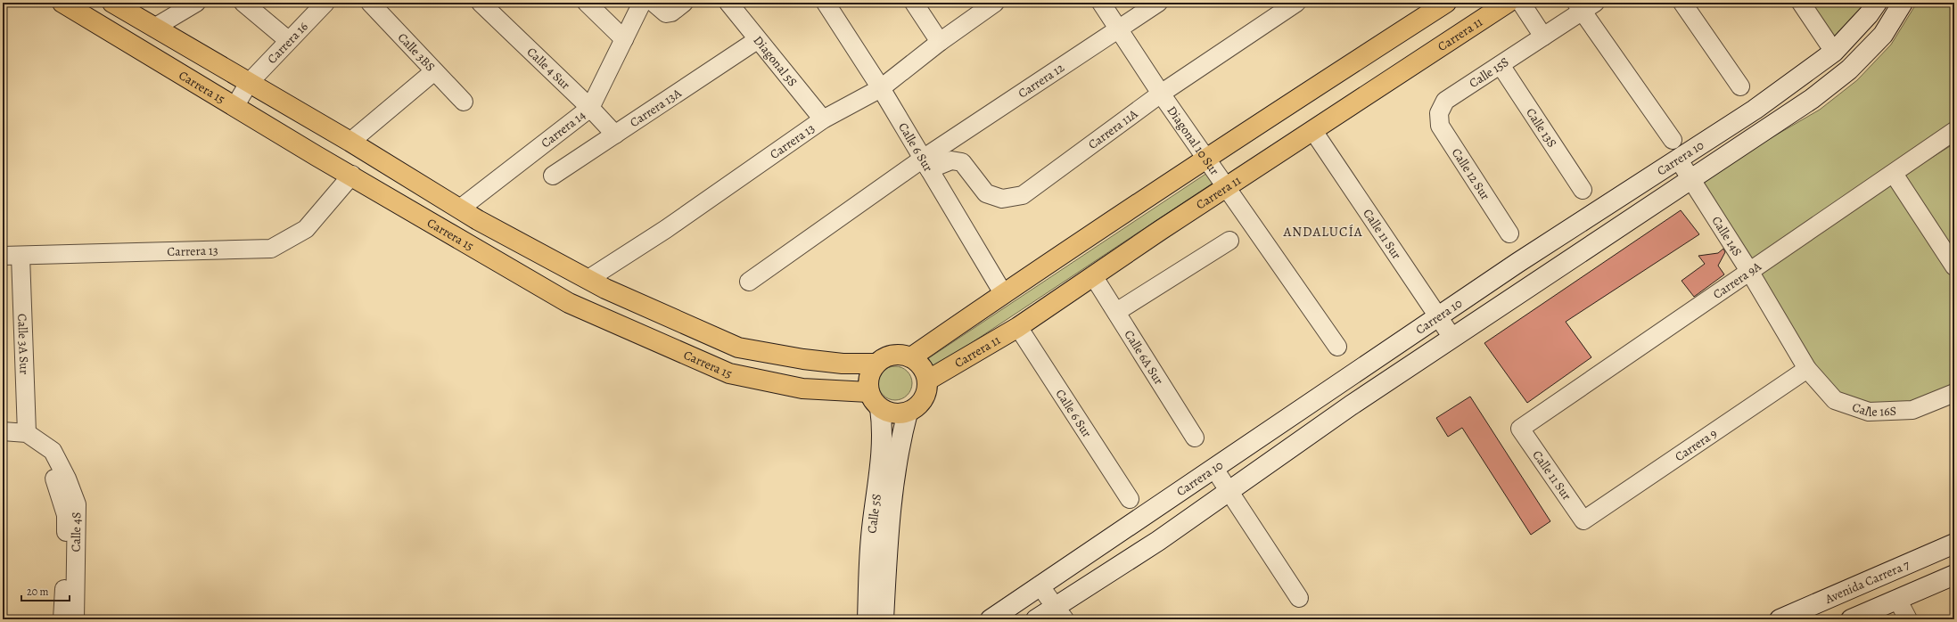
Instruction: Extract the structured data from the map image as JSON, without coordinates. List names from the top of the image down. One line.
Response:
{"streets":{"main road":["Carrera 11","Carrera 15","Carrera 10","Calle 5S","Avenida Carrera 7"],"street":["Carrera 16","Calle 3BS","Diagonal 5S","Calle 4 Sur","Calle 15S","Carrera 12","Carrera 13A","Calle 13S","Carrera 14","Carrera 11A","Diagonal 10 Sur","Carrera 13","Calle 6 Sur","Calle 12 Sur","Calle 11 Sur","Calle 14S","Carrera 9A","Calle 3A Sur","Calle 6A Sur","Calle 16S","Carrera 9","Calle 4S"]},"crossings":[["Carrera 11","Carrera 15"],["Carrera 11","Diagonal 10 Sur"],["Carrera 11","Calle 6 Sur"],["Carrera 11","Calle 11 Sur"],["Carrera 11","Calle 6A Sur"],["Carrera 11","Calle 5S"],["Carrera 16","Carrera 15"],["Diagonal 5S","Carrera 13A"],["Diagonal 5S","Carrera 13"],["Calle 4 Sur","Carrera 13A"],["Calle 4 Sur","Carrera 14"],["Calle 15S","Calle 13S"],["Calle 15S","Calle 12 Sur"],["Carrera 12","Carrera 11A"],["Carrera 12","Diagonal 10 Sur"],["Carrera 12","Calle 6 Sur"],["Carrera 15","Carrera 14"],["Carrera 15","Carrera 13"],["Carrera 15","Calle 5S"],["Carrera 11A","Diagonal 10 Sur"],["Carrera 11A","Calle 6 Sur"],["Carrera 13","Calle 6 Sur"],["Carrera 13","Calle 3A Sur"],["Carrera 10","Calle 11 Sur"],["Carrera 10","Calle 14S"],["Calle 11 Sur","Carrera 9A"],["Calle 11 Sur","Carrera 9"],["Calle 14S","Carrera 9A"],["Calle 14S","Calle 16S"],["Calle 14S","Carrera 9"],["Calle 16S","Carrera 9"]],"districts":["ANDALUCÍA"],"scale_bar":"20 m"}
